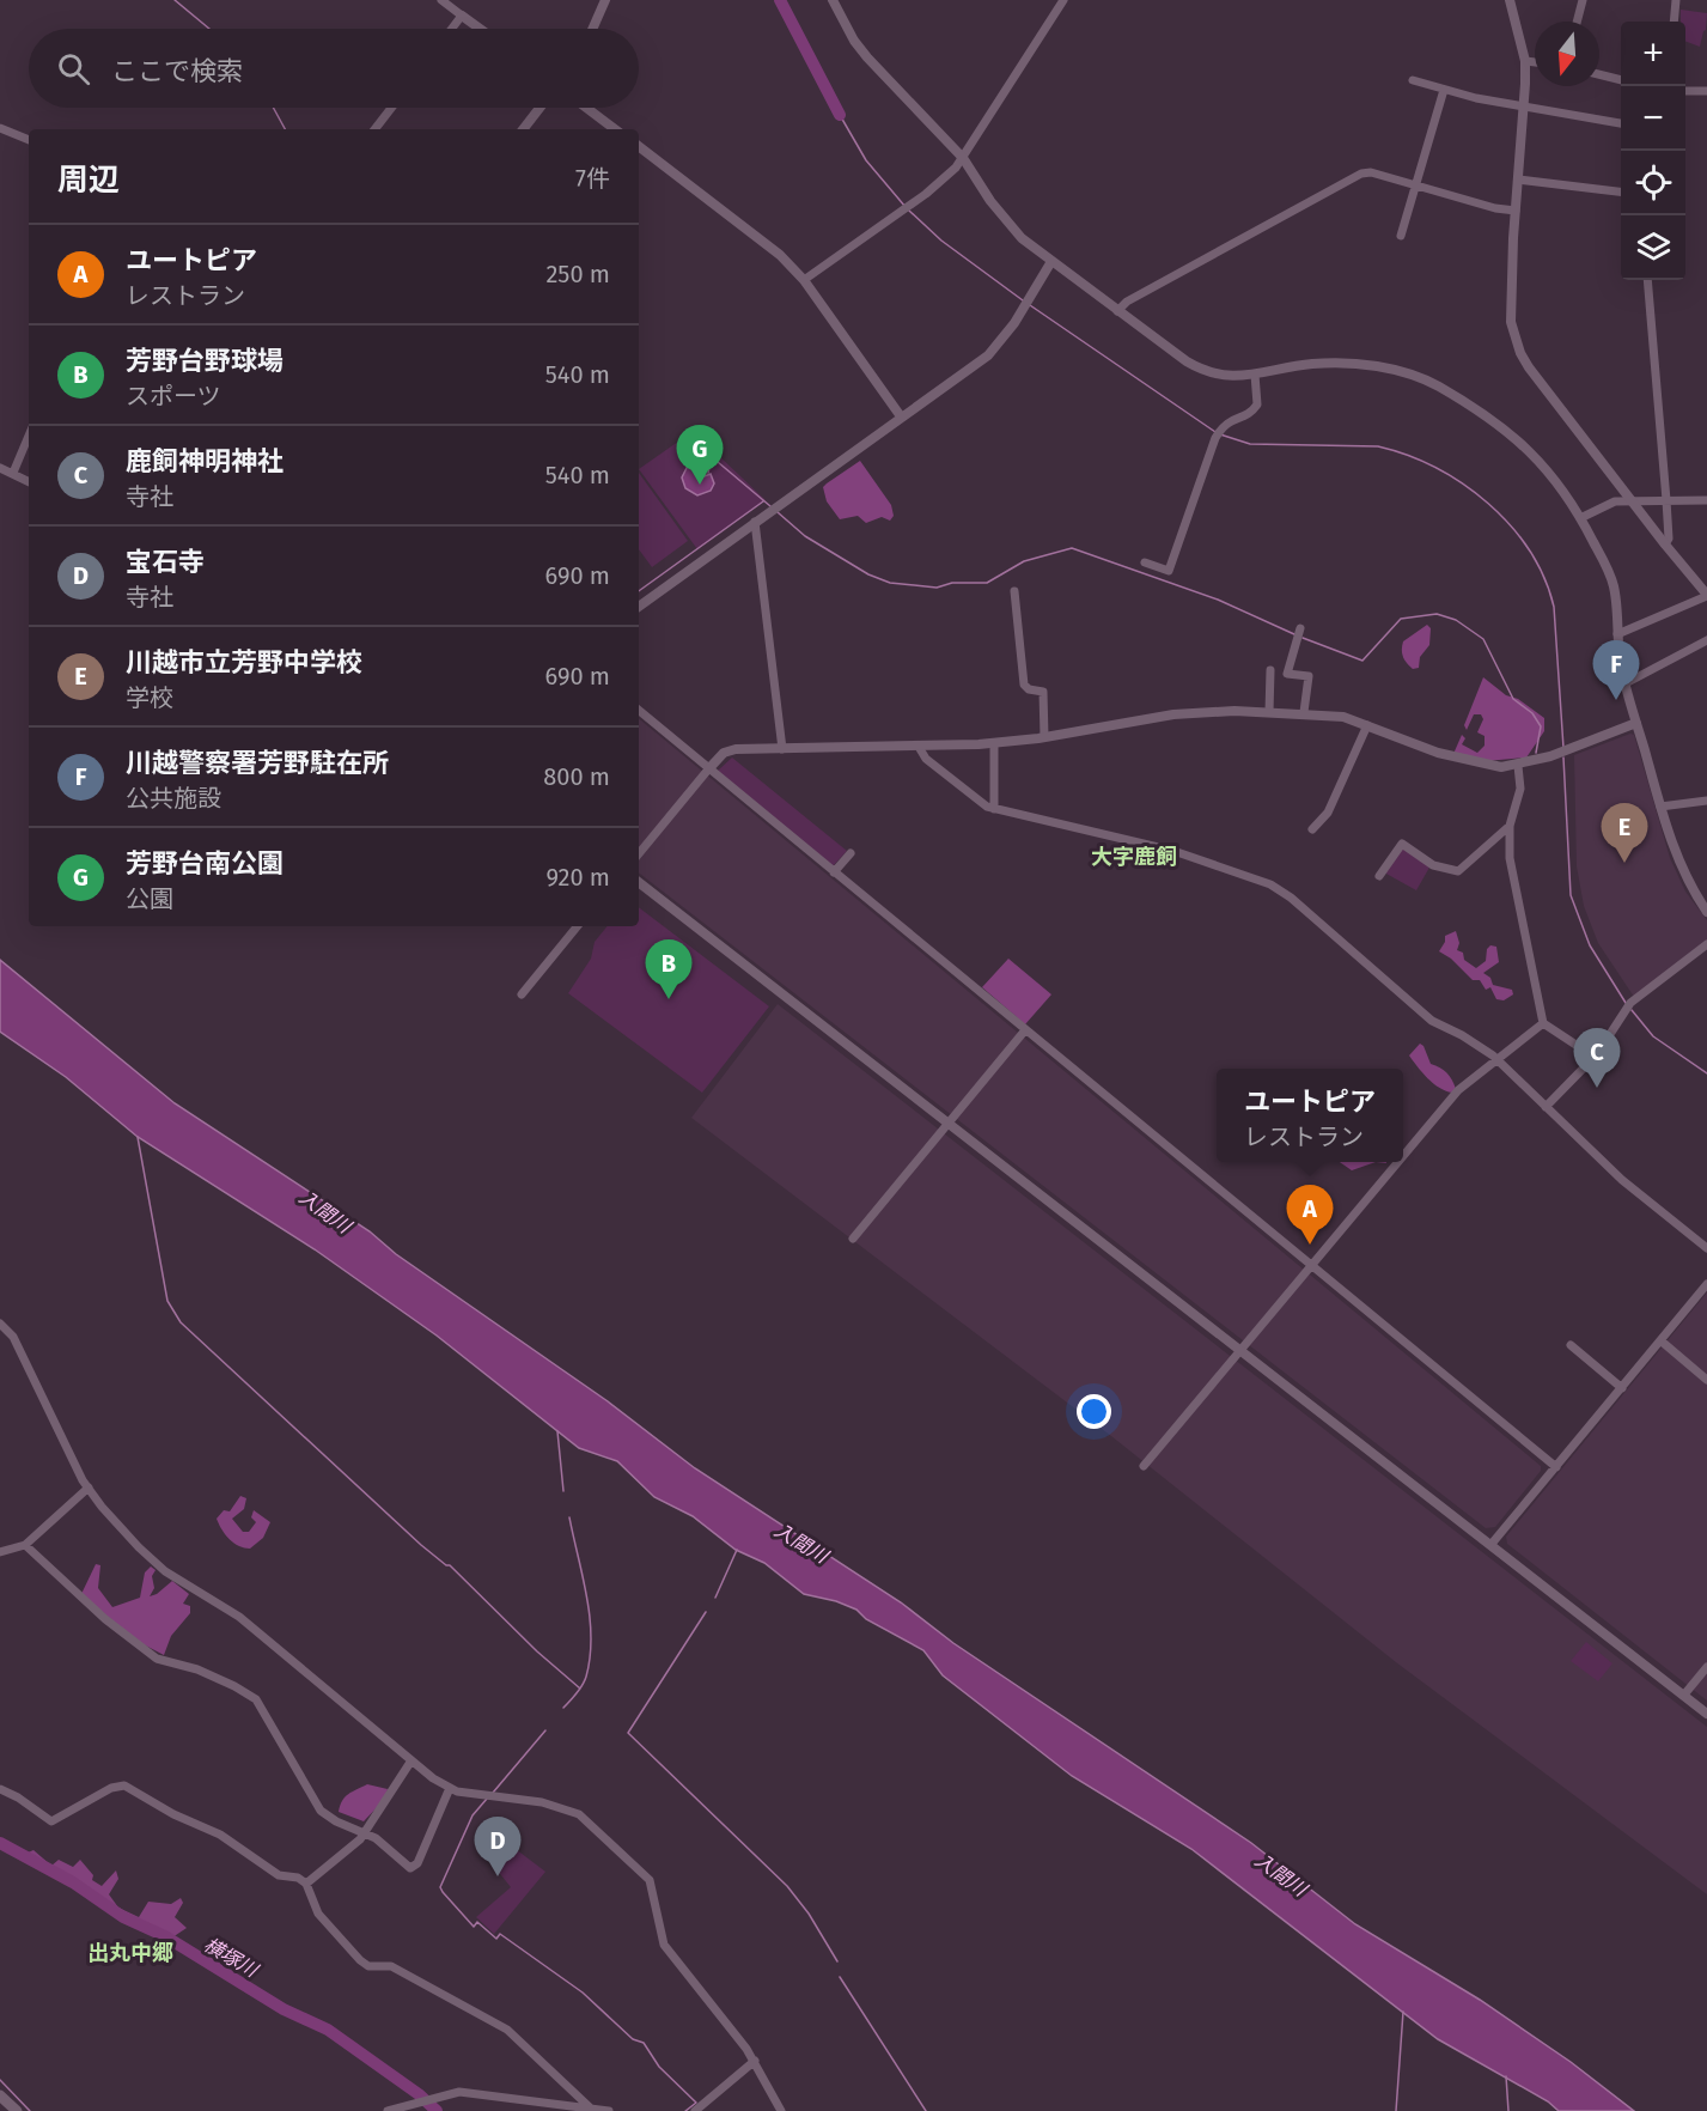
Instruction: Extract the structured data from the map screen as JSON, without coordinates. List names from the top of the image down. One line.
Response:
{"districts":["大字鹿飼","出丸中郷"],"water":["入間川","横塚川"],"north":"bottom","page":{"map_buttons":["+","−"],"search":"ここで検索","heading":["周辺","7件"],"list":[{"mark":"A","name":"ユートピア","note":"レストラン","value":"250 m"},{"mark":"B","name":"芳野台野球場","note":"スポーツ","value":"540 m"},{"mark":"C","name":"鹿飼神明神社","note":"寺社","value":"540 m"},{"mark":"D","name":"宝石寺","note":"寺社","value":"690 m"},{"mark":"E","name":"川越市立芳野中学校","note":"学校","value":"690 m"},{"mark":"F","name":"川越警察署芳野駐在所","note":"公共施設","value":"800 m"},{"mark":"G","name":"芳野台南公園","note":"公園","value":"920 m"}],"pins":["G","F","E","B","C","A","D"],"popup":["ユートピア","レストラン"]}}
